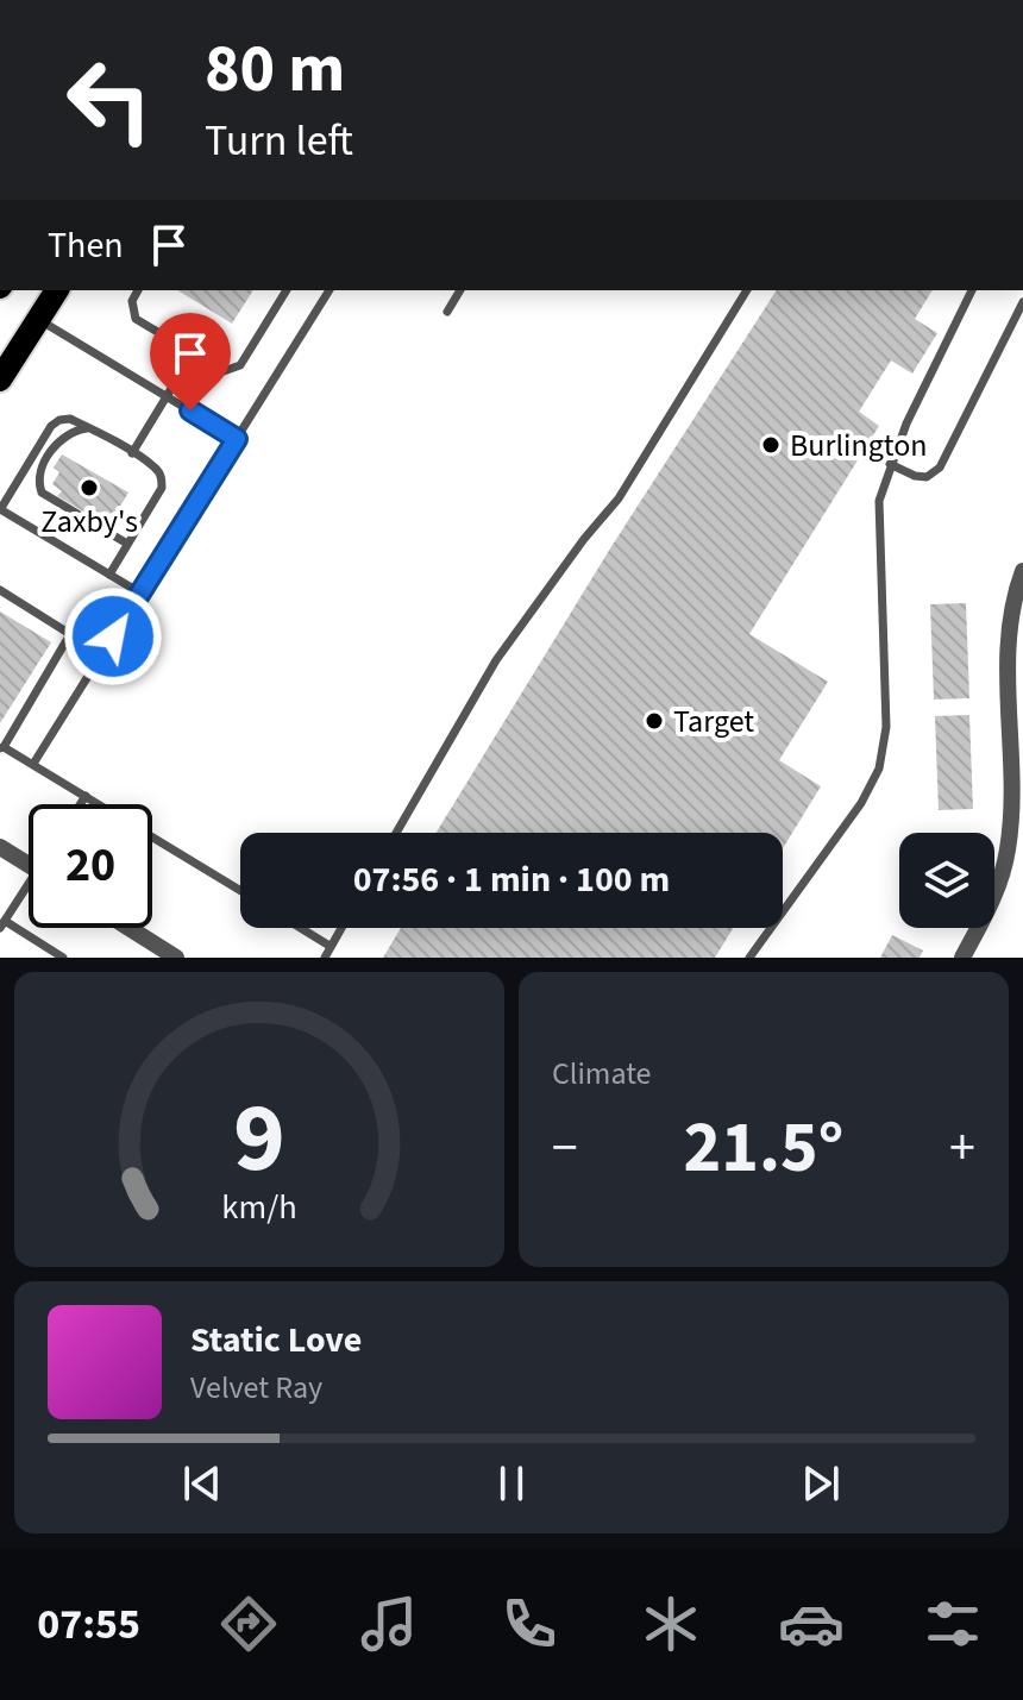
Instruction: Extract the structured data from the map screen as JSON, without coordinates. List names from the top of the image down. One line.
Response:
{"places":["Burlington","Zaxby's","Target"],"page":{"turn":["80 m","Turn left"],"then":"Then","limit":"20","trip":"07:56 · 1 min · 100 m","tile":"Climate","heat":["−","21.5°","+"],"song":["Static Love","Velvet Ray"],"tabs":"07:55","gauge":["9","km/h"]}}
